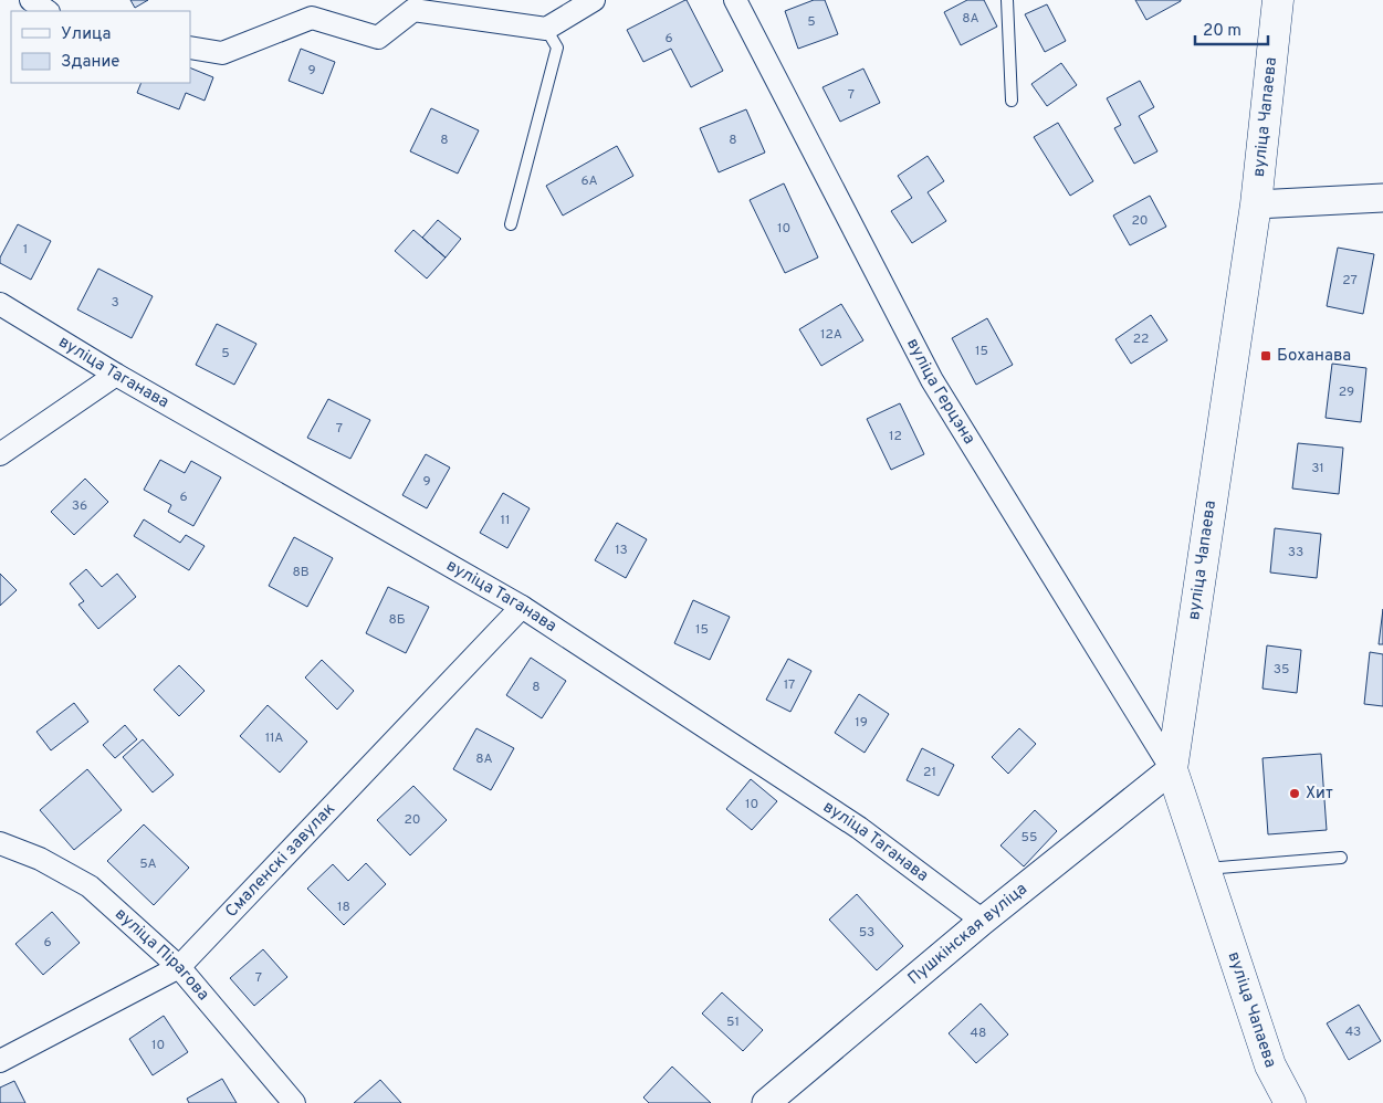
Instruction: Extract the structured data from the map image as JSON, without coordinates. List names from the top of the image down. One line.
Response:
{"streets":{"main road":["вуліца Чапаева"],"street":["вуліца Таганава","вуліца Герцэна","Смаленскі завулак","Пушкінская вуліца","вуліца Пірагова"]},"crossings":[["вуліца Чапаева","вуліца Герцэна"],["вуліца Чапаева","Пушкінская вуліца"],["вуліца Таганава","Смаленскі завулак"],["вуліца Таганава","Пушкінская вуліца"],["вуліца Герцэна","Пушкінская вуліца"],["Смаленскі завулак","вуліца Пірагова"]],"places":{"transit":["Боханава"],"other":["Хит"]},"house_numbers":["8А","5","6","9","7","8","8","6А","20","10","1","27","3","12А","22","15","5","29","7","12","31","9","6","36","11","13","33","8В","8Б","15","35","17","8","19","11А","8А","21","10","20","55","5А","18","53","6","7","51","43","48","10"],"legend":["Улица","Здание"],"scale_bar":"20 m"}
